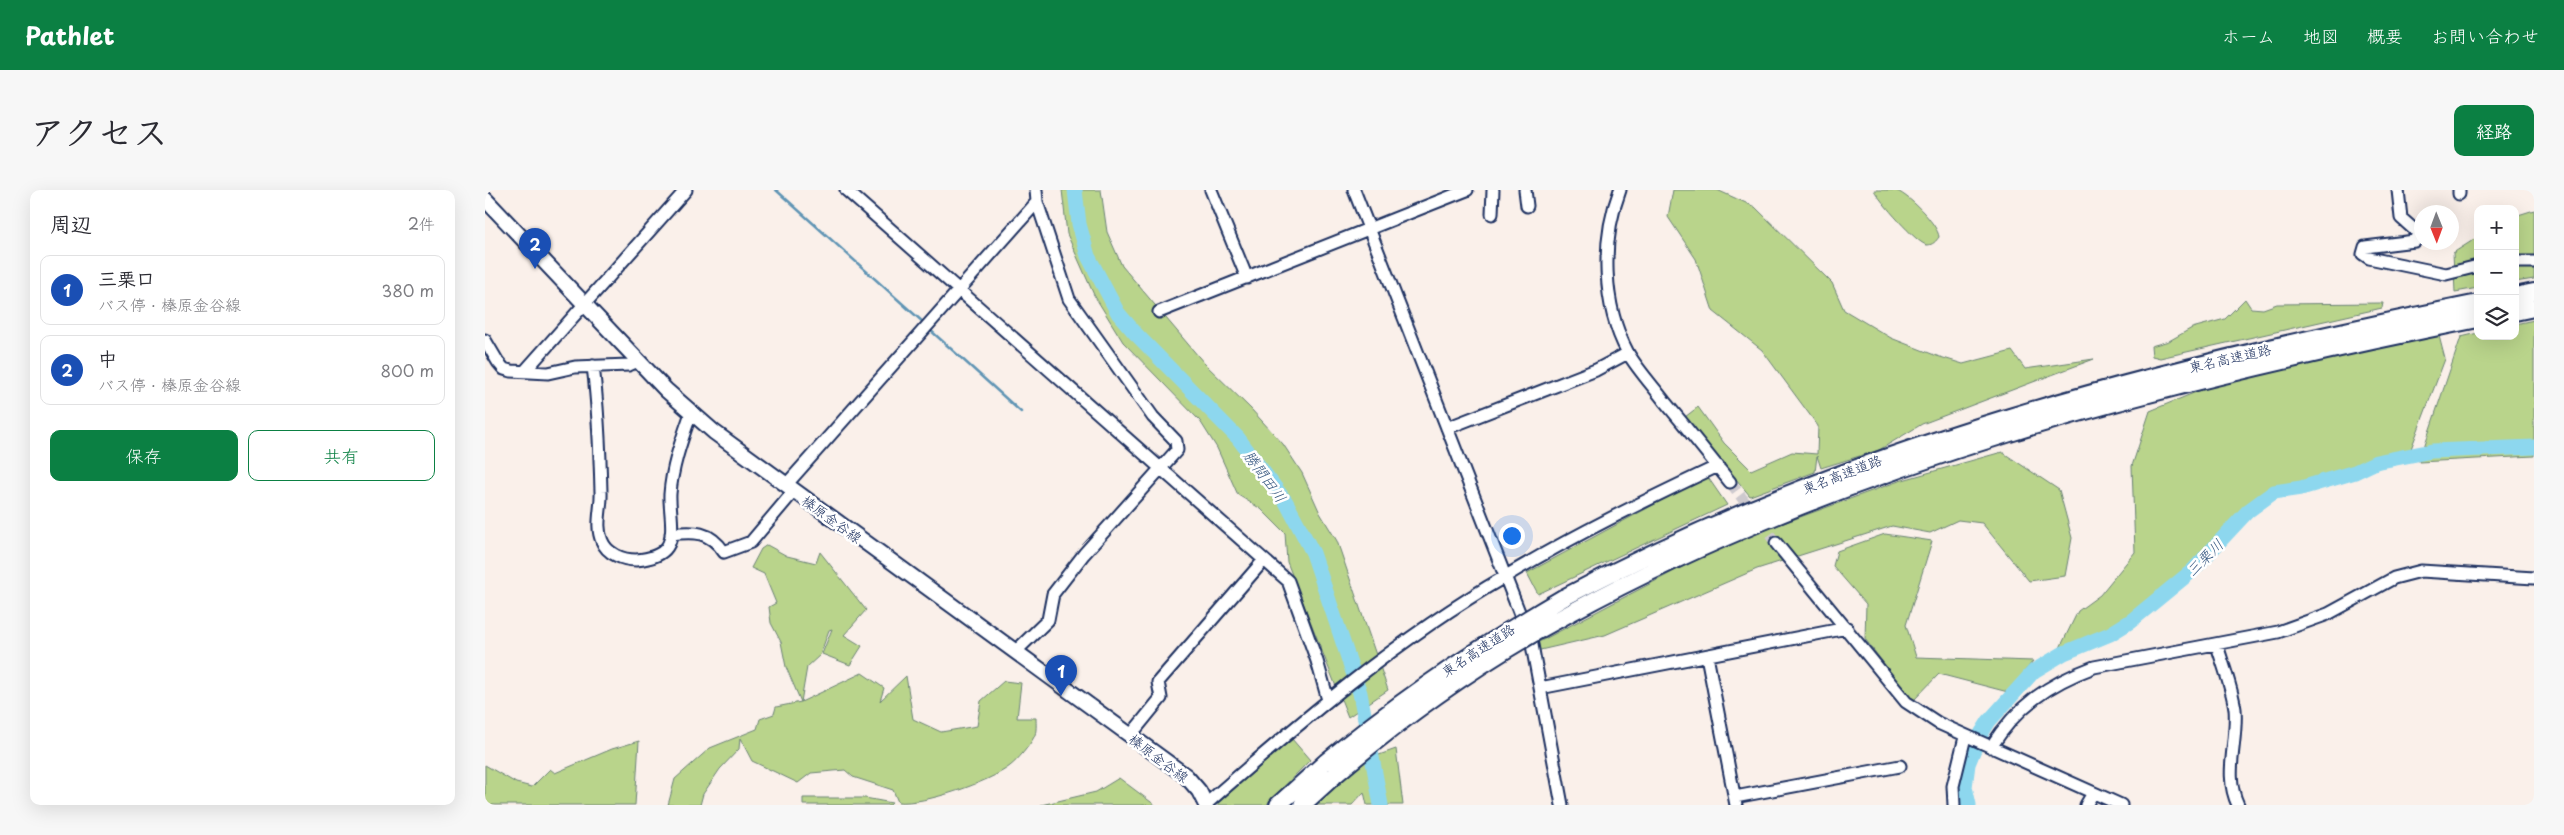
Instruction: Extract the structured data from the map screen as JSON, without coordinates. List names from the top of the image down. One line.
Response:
{"streets":{"highway":["東名高速道路"],"main road":["榛原金谷線"]},"water":["勝間田川","三栗川"],"north":"bottom","page":{"header":"Pathlet","nav":["ホーム","地図","概要","お問い合わせ"],"title":"アクセス","buttons":["経路",["保存","共有"]],"heading":["周辺","2件"],"map_buttons":["+","−"],"pins":["2","1"],"list":[{"mark":"1","name":"三栗口","note":"バス停 · 榛原金谷線","value":"380 m"},{"mark":"2","name":"中","note":"バス停 · 榛原金谷線","value":"800 m"}]}}
